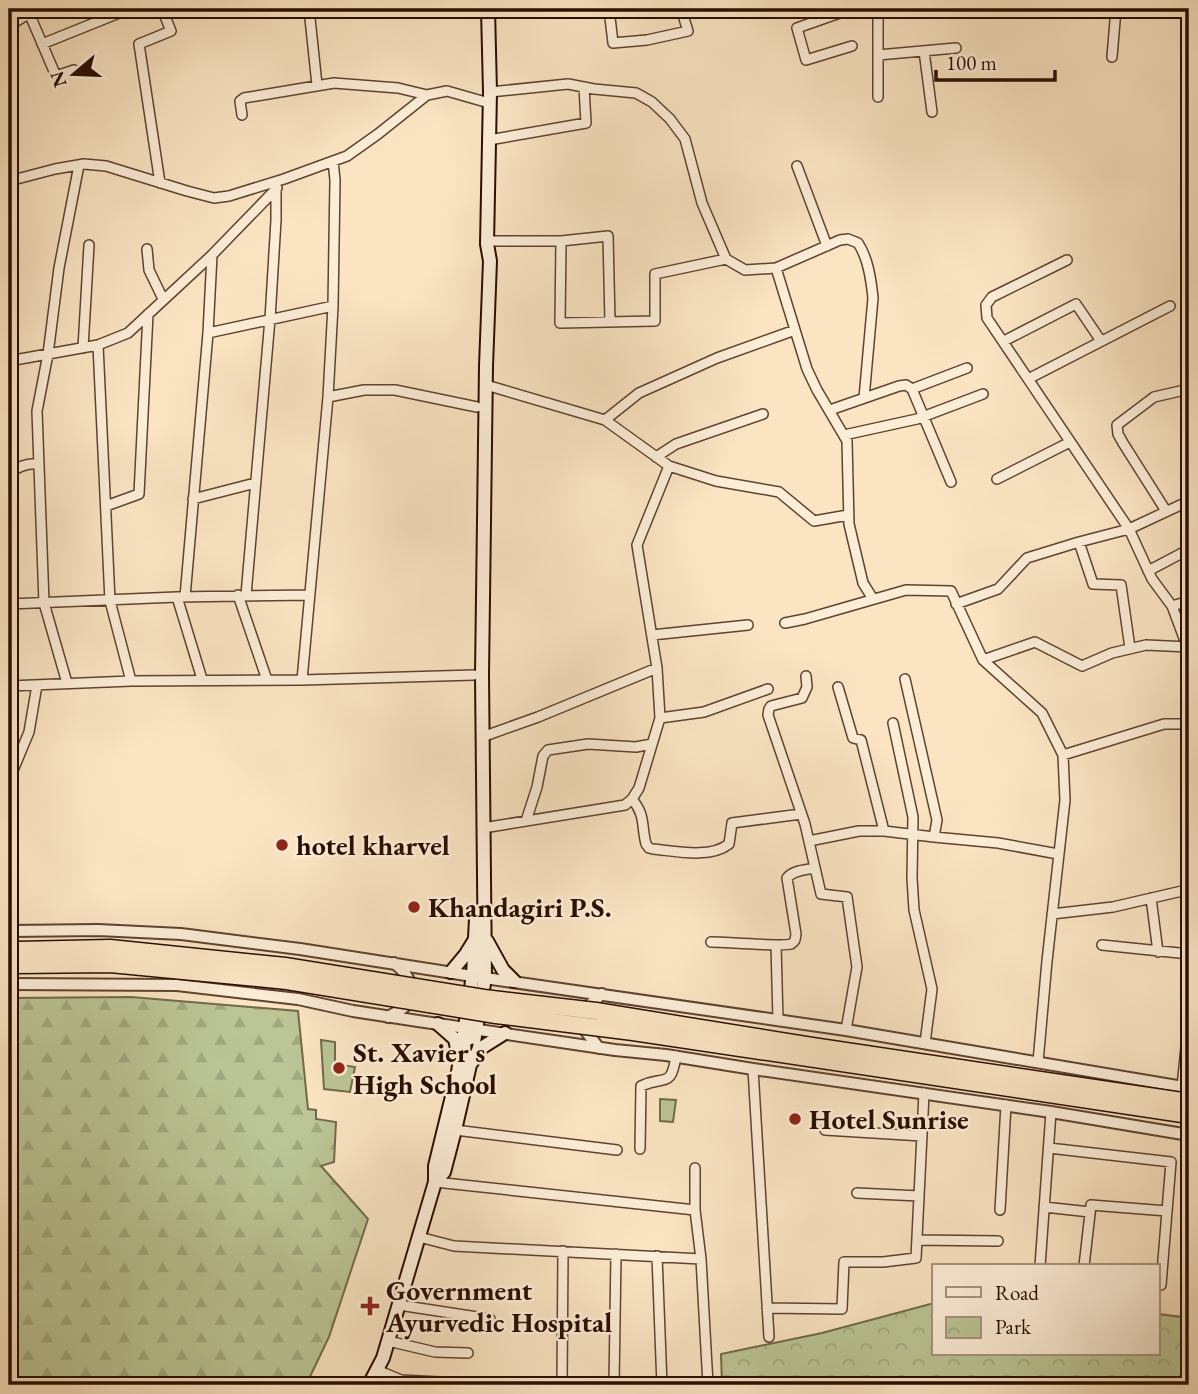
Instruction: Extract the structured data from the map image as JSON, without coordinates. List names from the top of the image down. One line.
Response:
{"places":{"other":["hotel kharvel","Khandagiri P.S.","St. Xavier's High School","Hotel Sunrise"],"health":["Government Ayurvedic Hospital"]},"legend":["Road","Park"],"scale_bar":"100 m","north":"left"}
